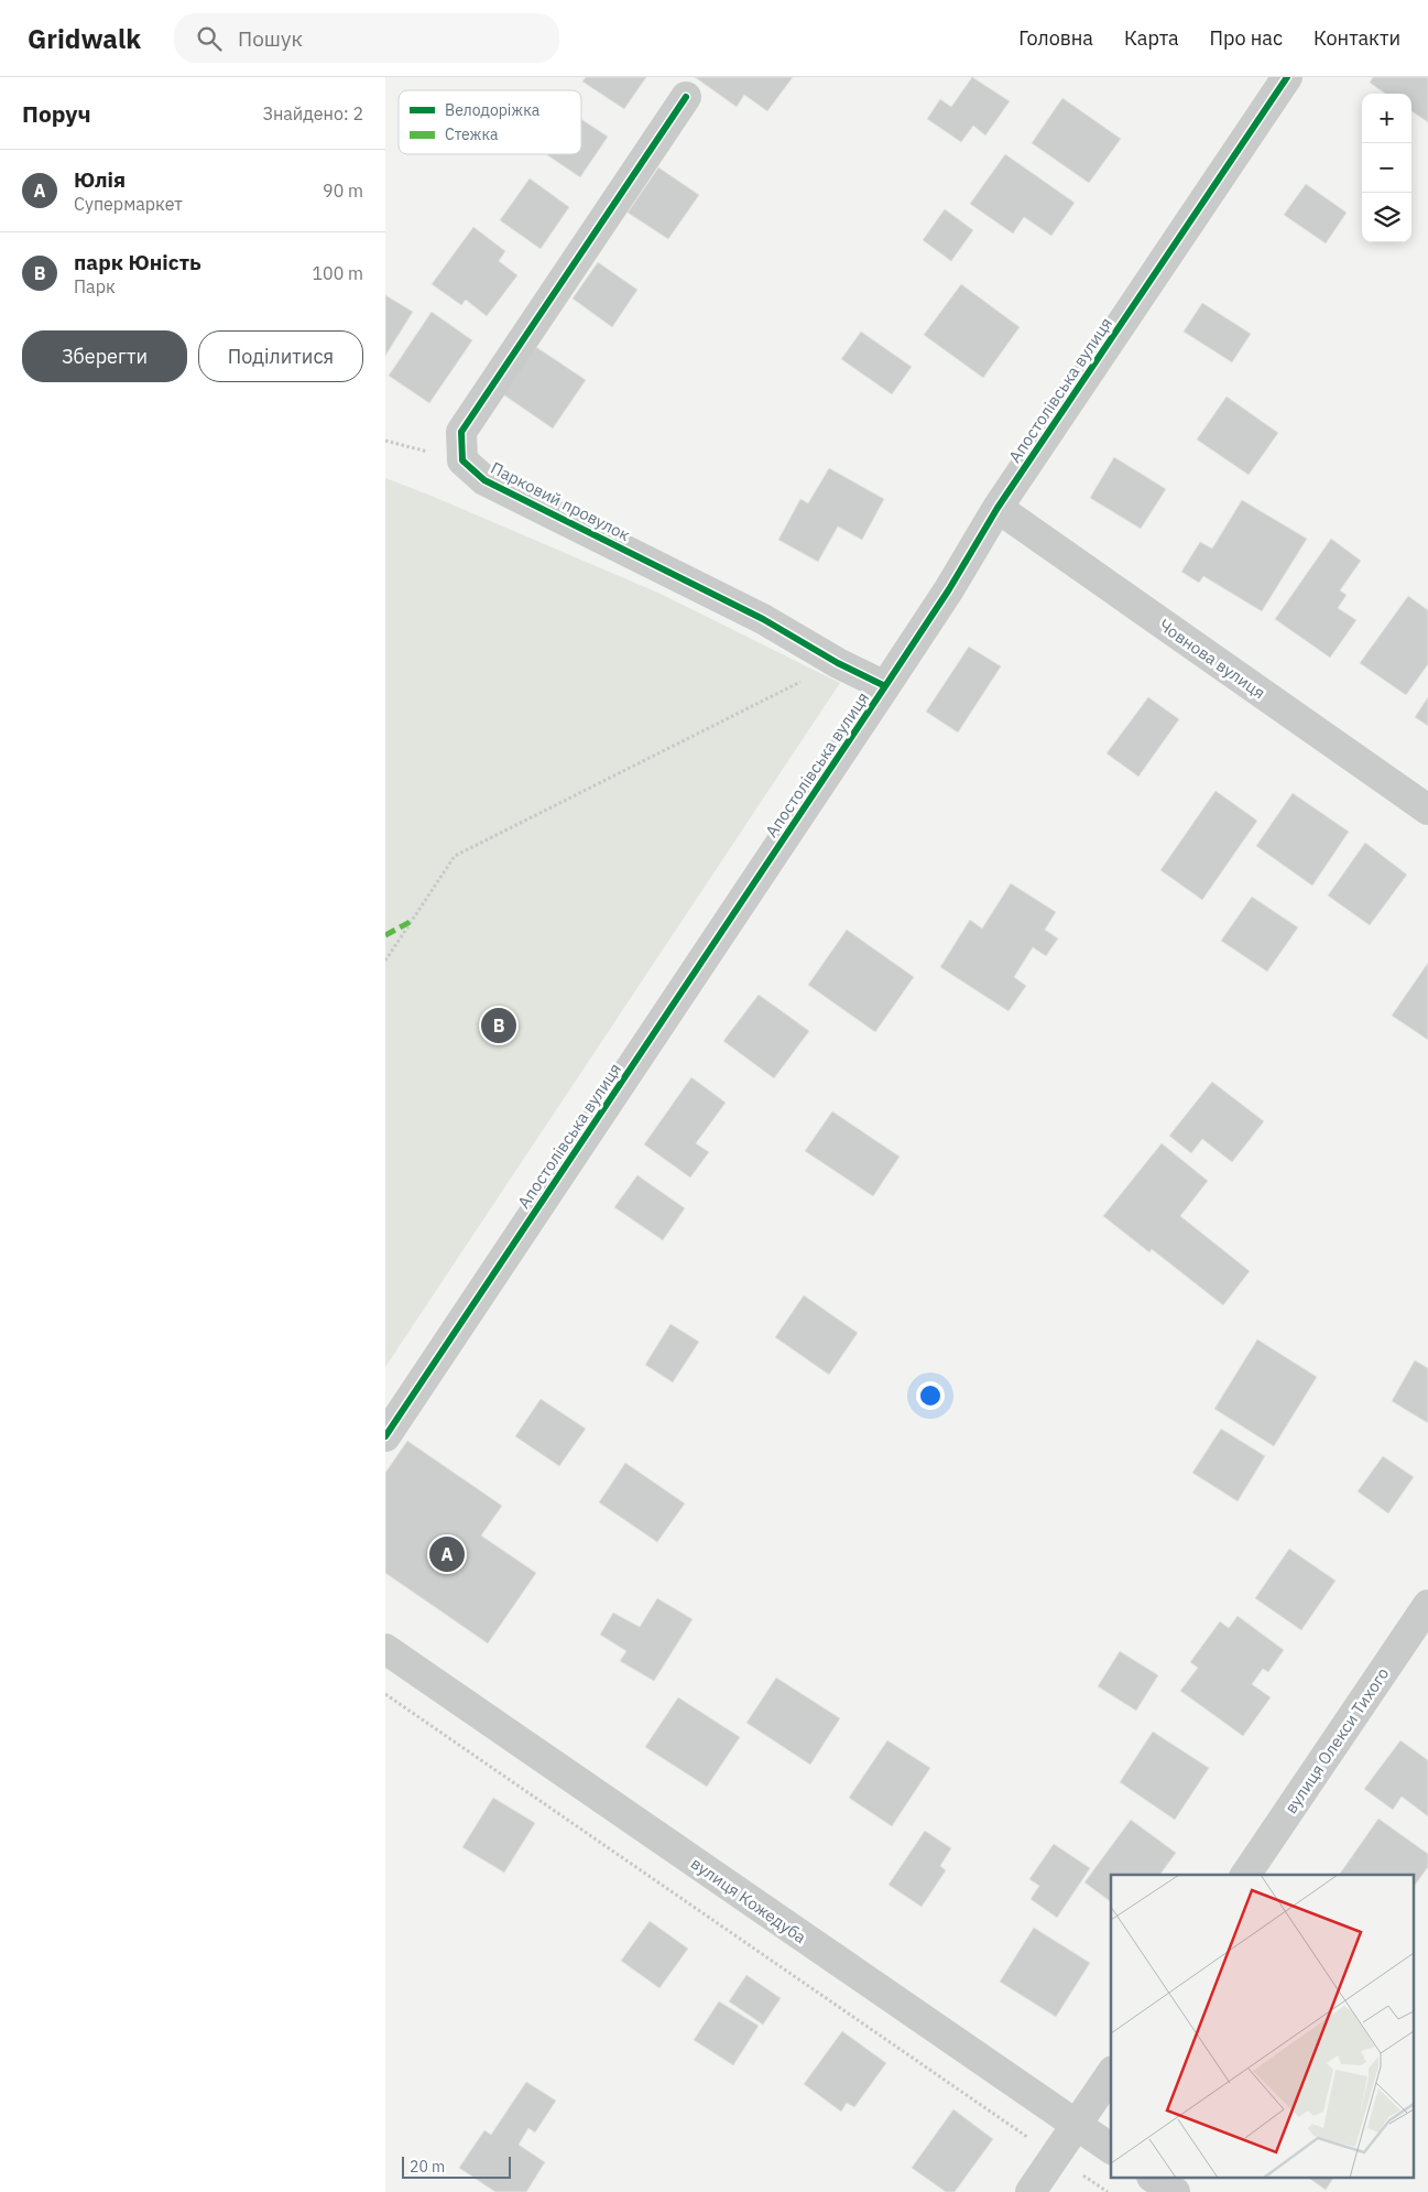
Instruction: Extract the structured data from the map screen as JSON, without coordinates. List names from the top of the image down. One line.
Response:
{"streets":{"street":["Апостолівська вулиця","Парковий провулок","Човнова вулиця","вулиця Олекси Тихого","вулиця Кожедуба"]},"crossings":[["Апостолівська вулиця","Парковий провулок"],["Апостолівська вулиця","Човнова вулиця"]],"legend":["Велодоріжка","Стежка"],"scale_bar":"20 m","page":{"header":"Gridwalk","search":"Пошук","nav":["Головна","Карта","Про нас","Контакти"],"heading":["Поруч","Знайдено: 2"],"map_buttons":["+","−"],"list":[{"mark":"A","name":"Юлія","note":"Супермаркет","value":"90 m"},{"mark":"B","name":"парк Юність","note":"Парк","value":"100 m"}],"buttons":["Зберегти","Поділитися"],"pins":["B","A"],"scale":"20 m"}}
